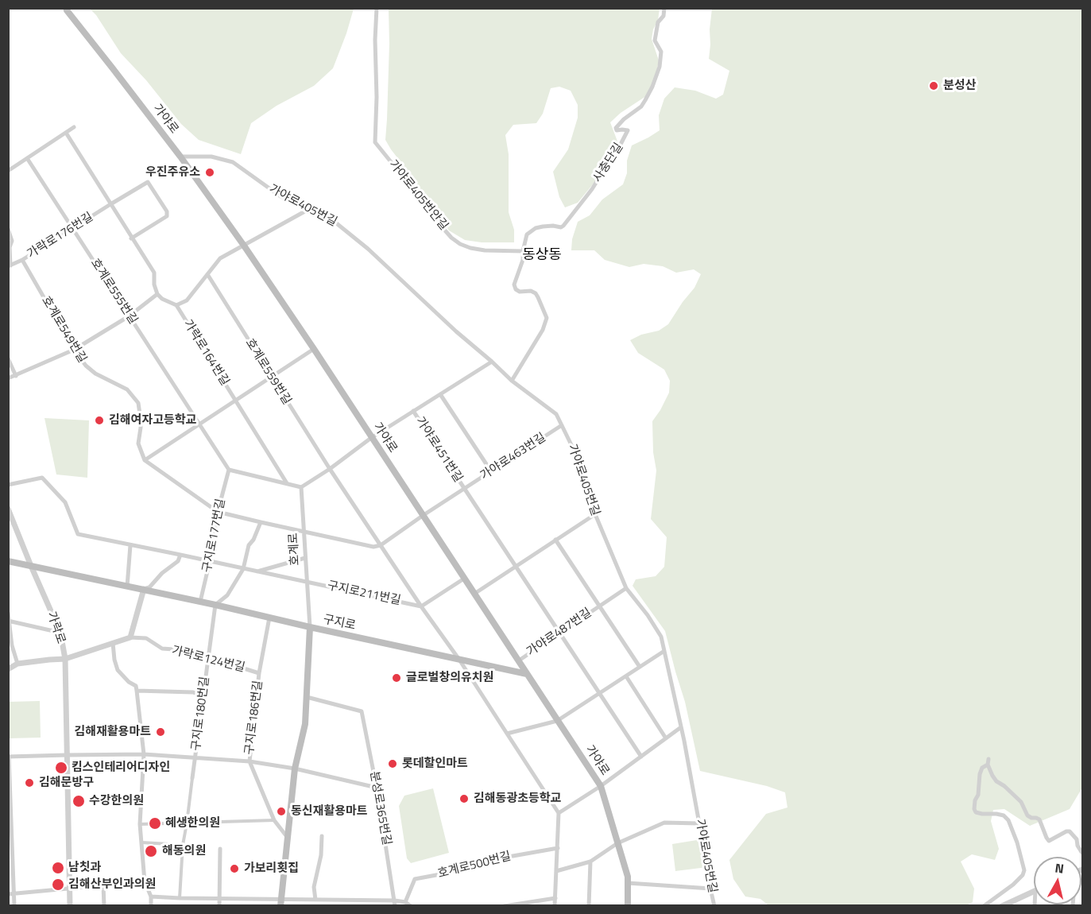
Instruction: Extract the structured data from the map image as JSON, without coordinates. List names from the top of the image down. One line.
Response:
{"streets":{"main road":["가야로","호계로","구지로"],"street":["사충단길","가야로405번안길","가야로405번길","가락로176번길","호계로555번길","호계로549번길","가락로164번길","호계로559번길","가야로451번길","가야로463번길","구지로177번길","구지로211번길","가락로","가야로487번길","가락로124번길","구지로180번길","구지로186번길","분성로365번길","호계로500번길"]},"crossings":[["가야로","가야로405번길"],["가야로","가야로451번길"],["가야로","가야로463번길"],["가야로","구지로"],["가야로","가야로487번길"],["사충단길","가야로405번안길"],["가야로405번길","가야로451번길"],["가야로405번길","가야로463번길"],["가야로405번길","가야로487번길"],["가락로176번길","호계로555번길"],["가락로176번길","호계로549번길"],["호계로555번길","구지로177번길"],["호계로559번길","구지로211번길"],["가야로451번길","가야로463번길"],["구지로177번길","구지로211번길"],["구지로177번길","구지로"],["호계로","구지로211번길"],["호계로","구지로"],["호계로","구지로186번길"],["호계로","분성로365번길"],["구지로211번길","구지로"],["구지로","가락로"],["구지로","구지로180번길"],["구지로","구지로186번길"],["가락로124번길","구지로180번길"],["가락로124번길","구지로186번길"]],"districts":["동상동"],"places":["분성산","우진주유소","김해여자고등학교","글로벌창의유치원","김해재활용마트","롯데할인마트","킴스인테리어디자인","김해문방구","김해동광초등학교","수강한의원","동신재활용마트","혜생한의원","해동의원","남칫과","가보리횟집","김해산부인과의원"],"north":"top"}
